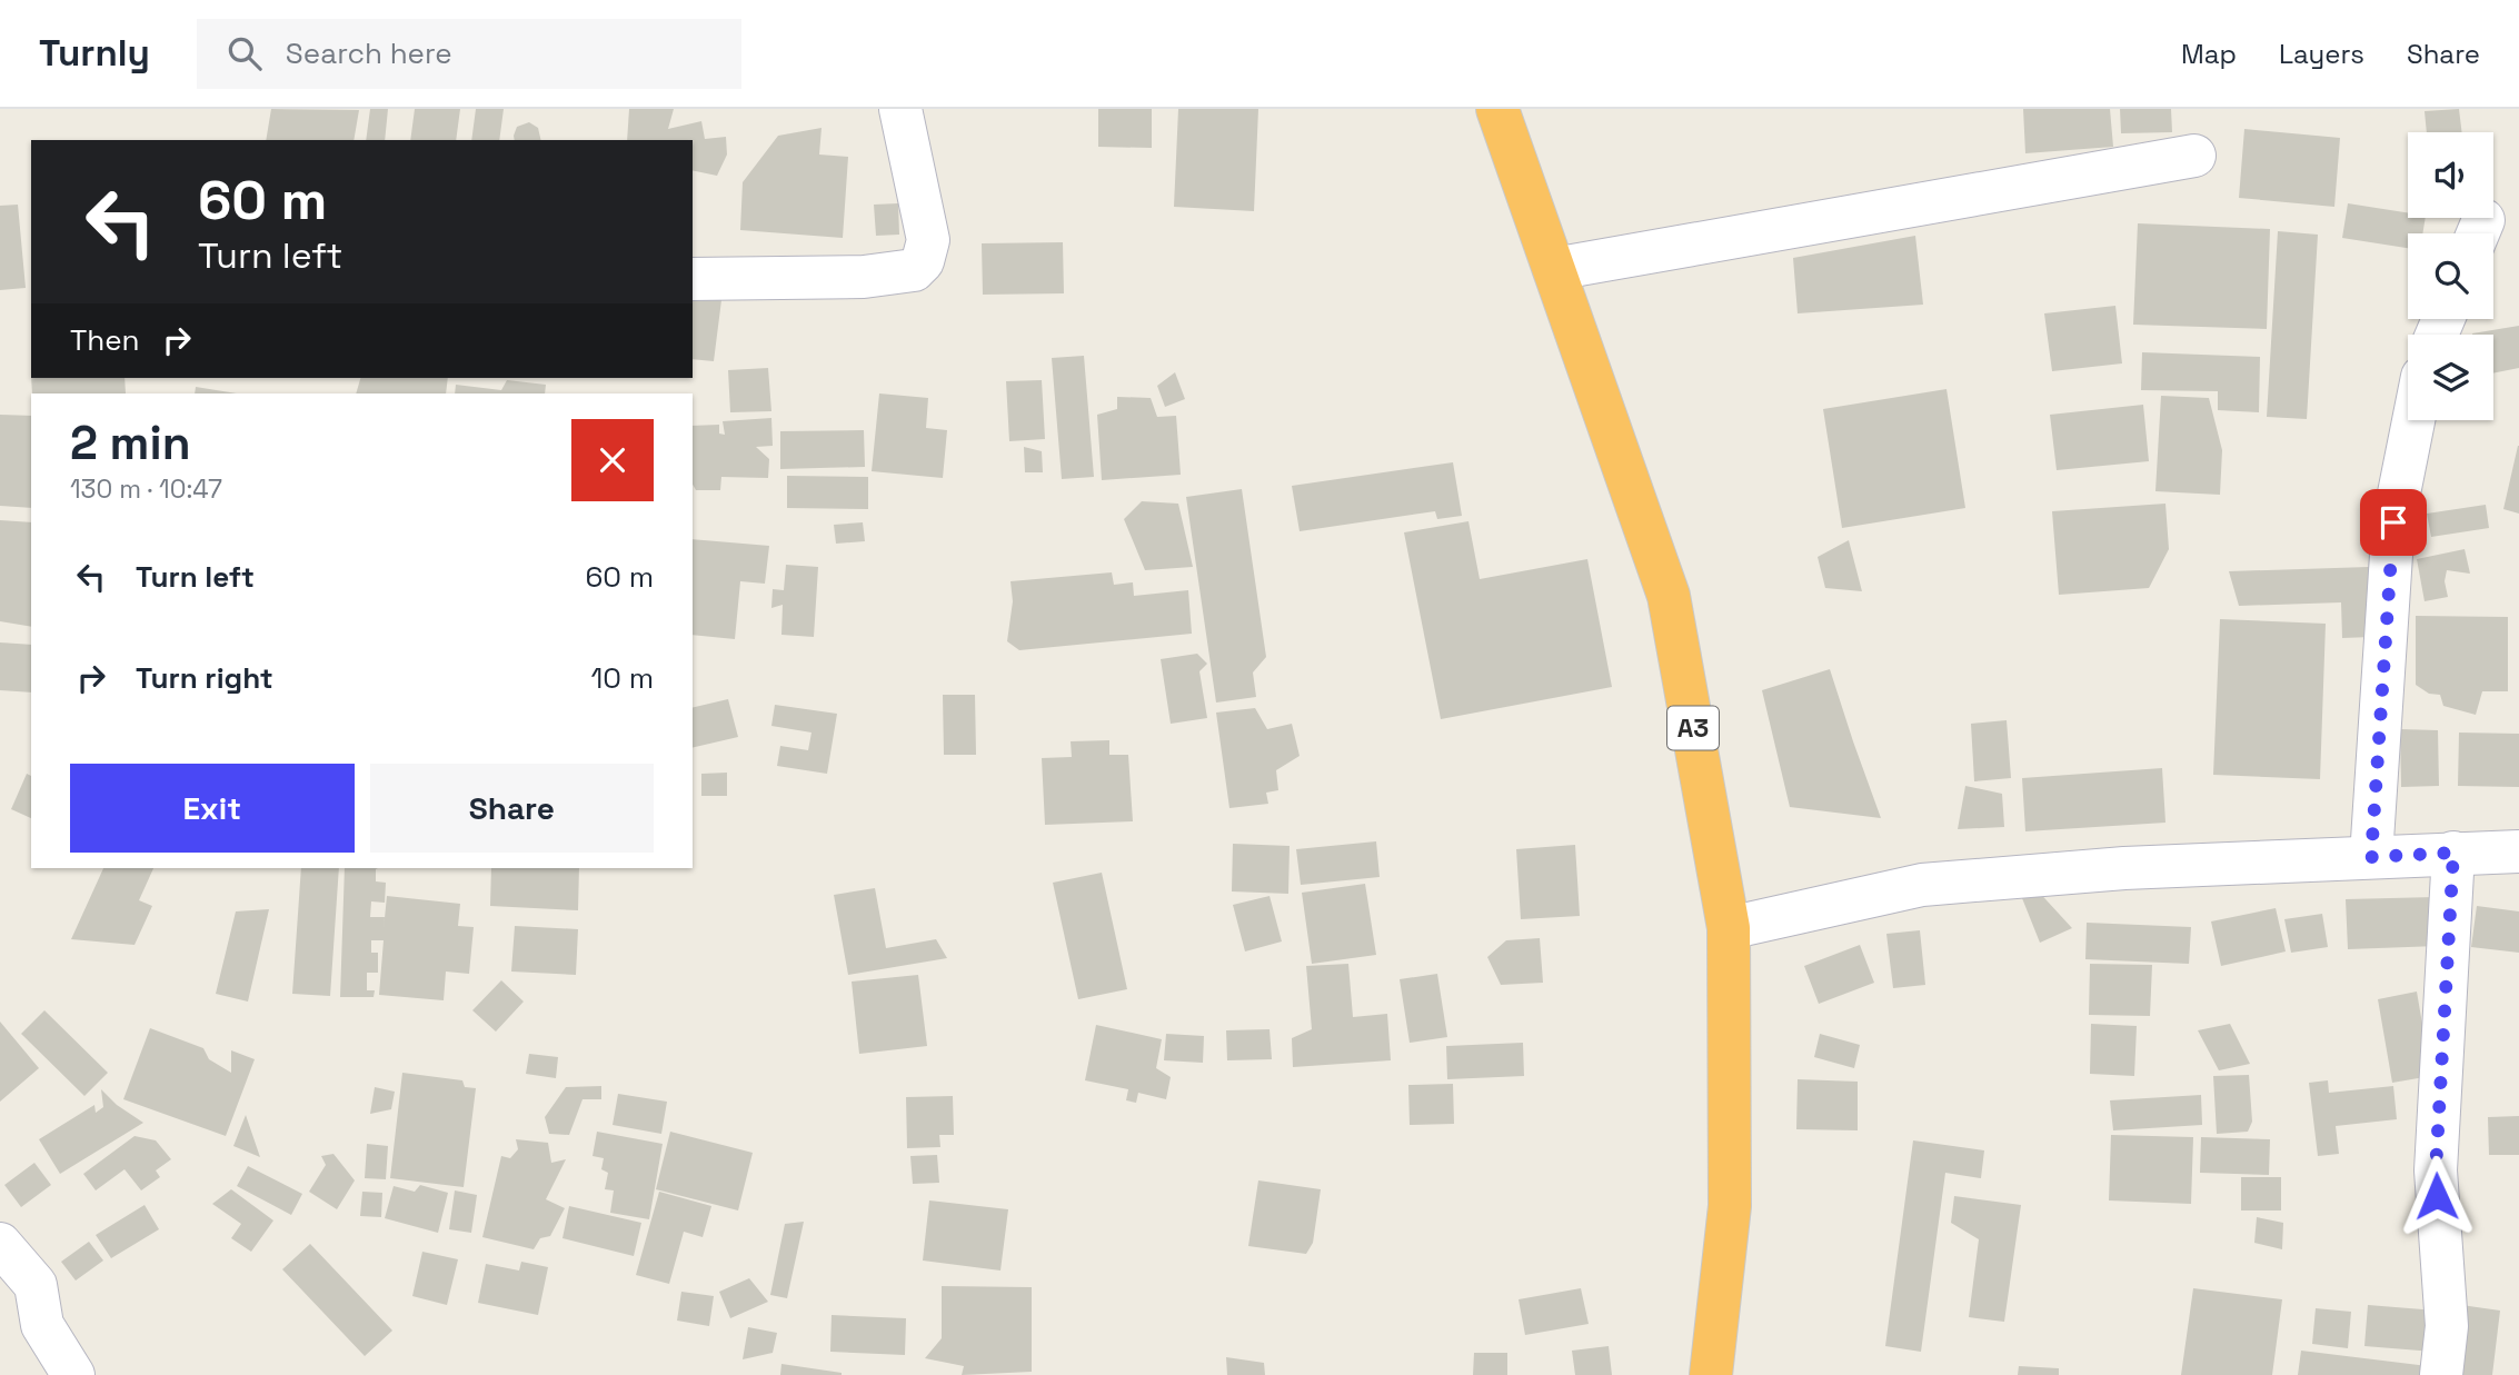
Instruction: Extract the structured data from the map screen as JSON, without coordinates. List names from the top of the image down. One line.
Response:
{"streets":{"highway":["A3"]},"page":{"header":"Turnly","search":"Search here","nav":["Map","Layers","Share"],"turn":["60 m","Turn left"],"then":"Then","heading":["2 min","130 m · 10:47"],"list":[{"name":"Turn left","value":"60 m"},{"name":"Turn right","value":"10 m"}],"buttons":["Exit","Share"]}}
